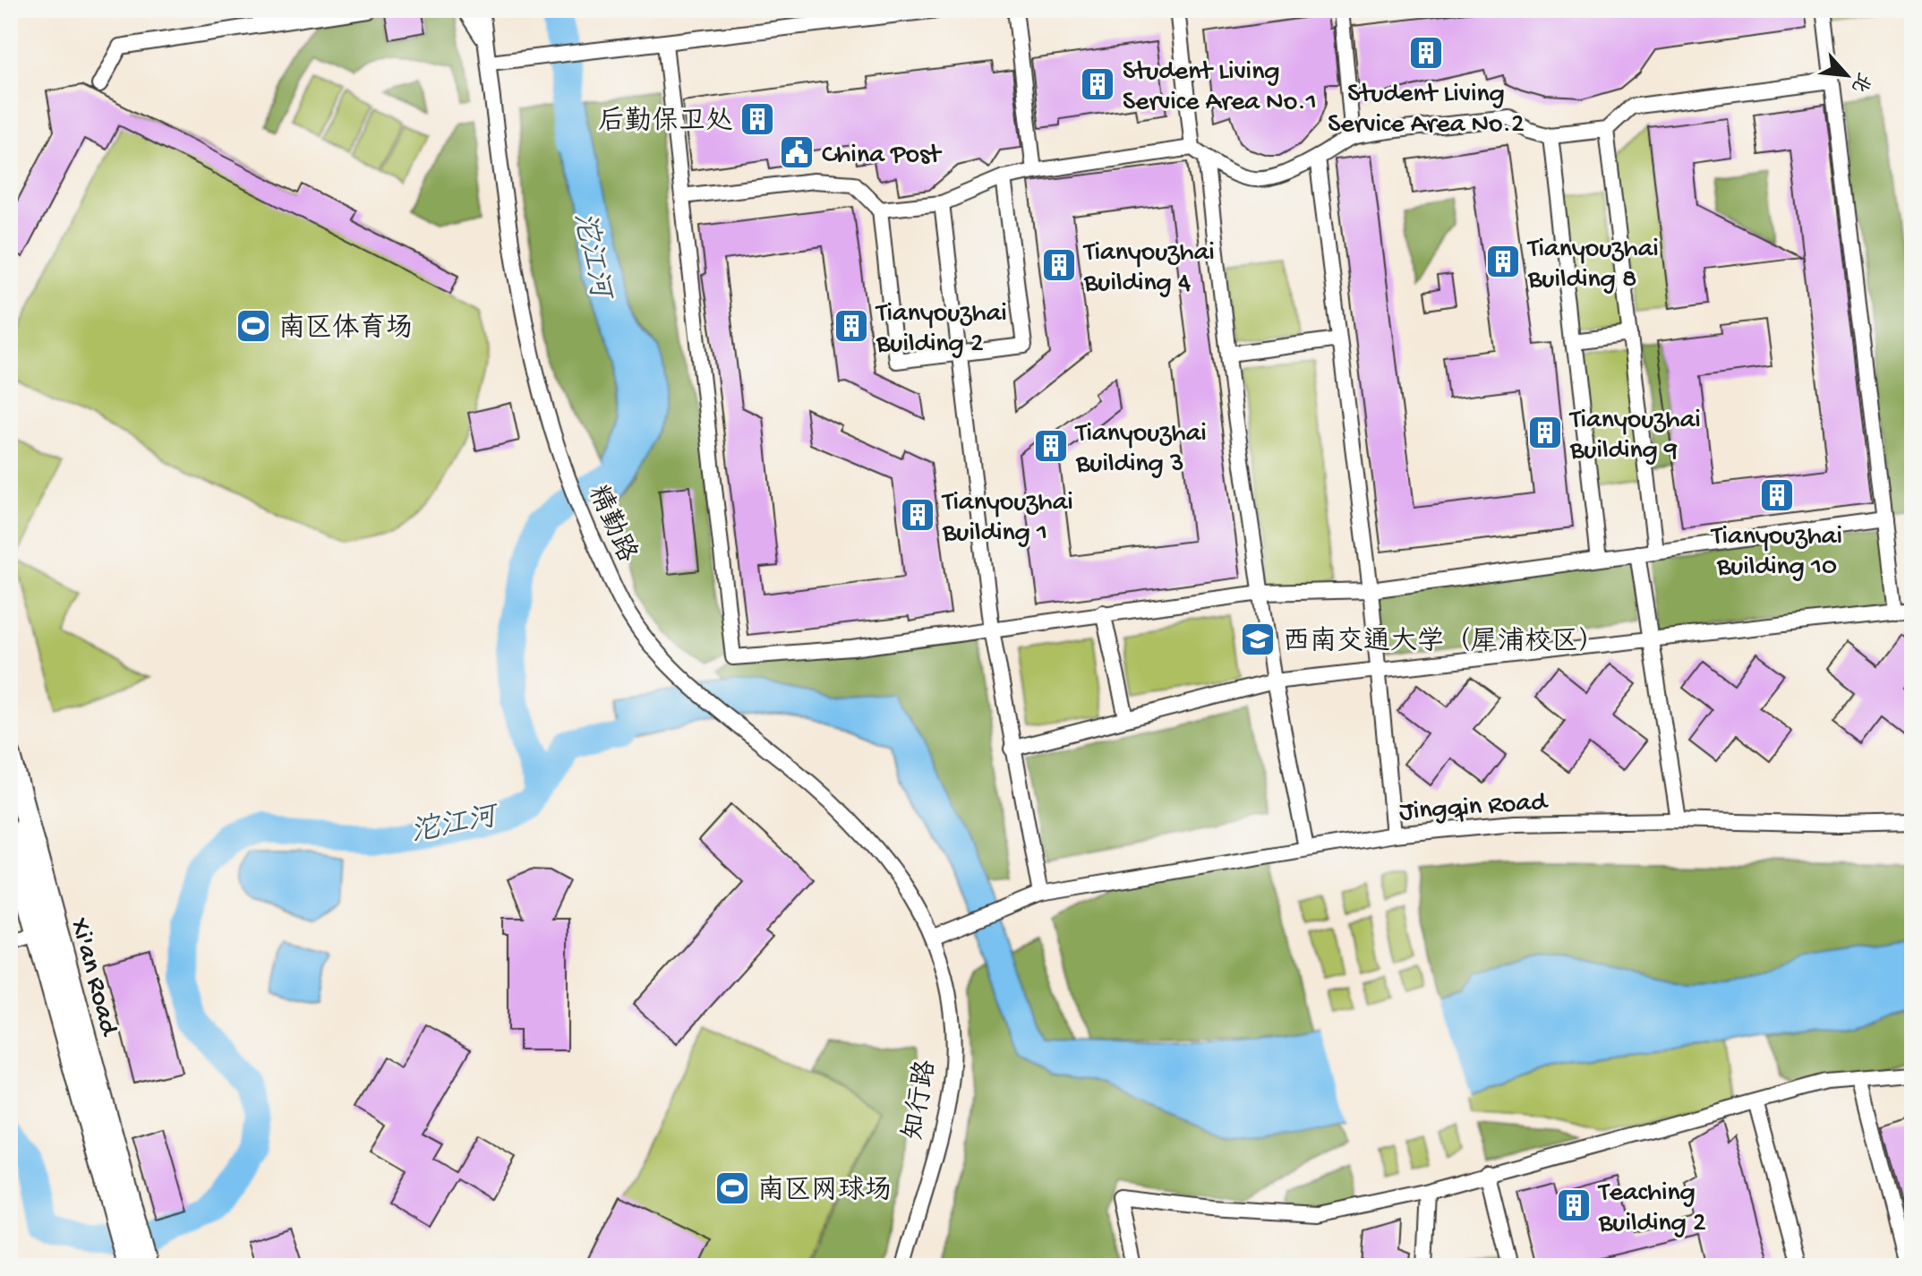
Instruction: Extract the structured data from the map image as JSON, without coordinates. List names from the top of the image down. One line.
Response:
{"streets":{"main road":["Xi'an Road"],"street":["精勤路","Jingqin Road","知行路"]},"crossings":[["精勤路","Jingqin Road"],["精勤路","知行路"],["Jingqin Road","知行路"]],"water":["沱江河"],"places":{"building":["Student Living Service Area No.2","Student Living Service Area No.1","后勤保卫处","Tianyouzhai Building 8","Tianyouzhai Building 4","Tianyouzhai Building 2","Tianyouzhai Building 9","Tianyouzhai Building 3","Tianyouzhai Building 10","Tianyouzhai Building 1","Teaching Building 2"],"public building":["China Post"],"sports":["南区体育场","南区网球场"],"school or university":["西南交通大学（犀浦校区）"]},"north":"bottom right"}
